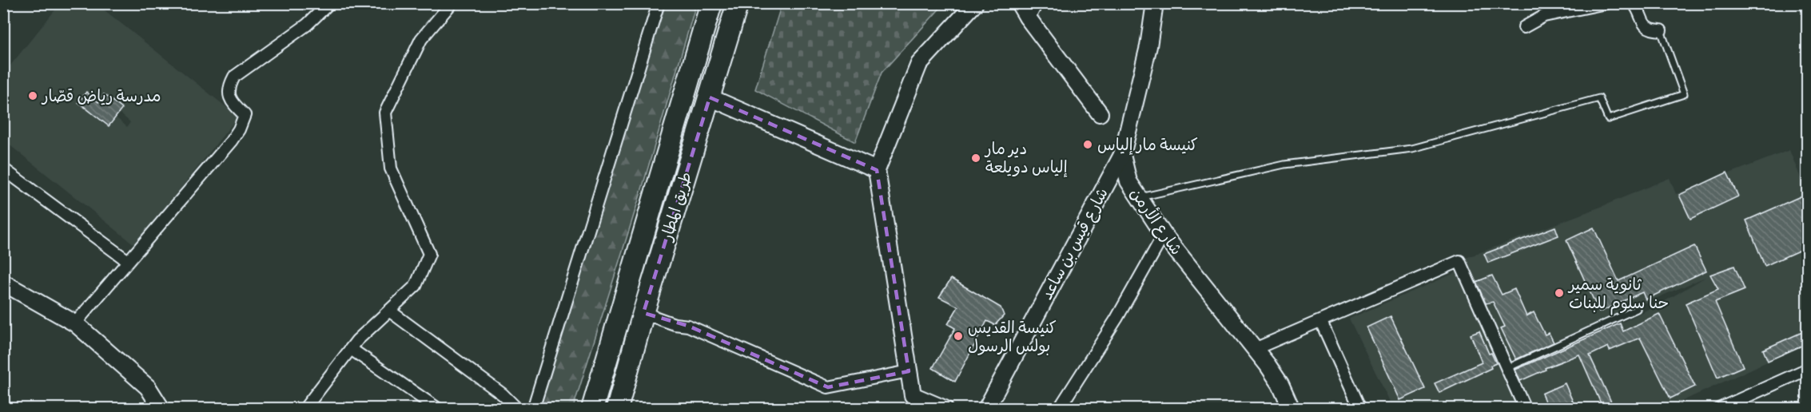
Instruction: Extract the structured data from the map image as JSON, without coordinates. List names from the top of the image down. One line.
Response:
{"streets":{"highway":["طريق المطار"],"main road":["شارع الأرمن","شارع قيس بن ساعد"]},"crossings":[["شارع الأرمن","شارع قيس بن ساعد"]],"places":["مدرسة رياض قصّار","كنيسة مار إلياس","دير مار إلياس دويلعة","ثانوية سمير حنا سلوم للبنات","كنيسة القديس بولس الرسول"]}
